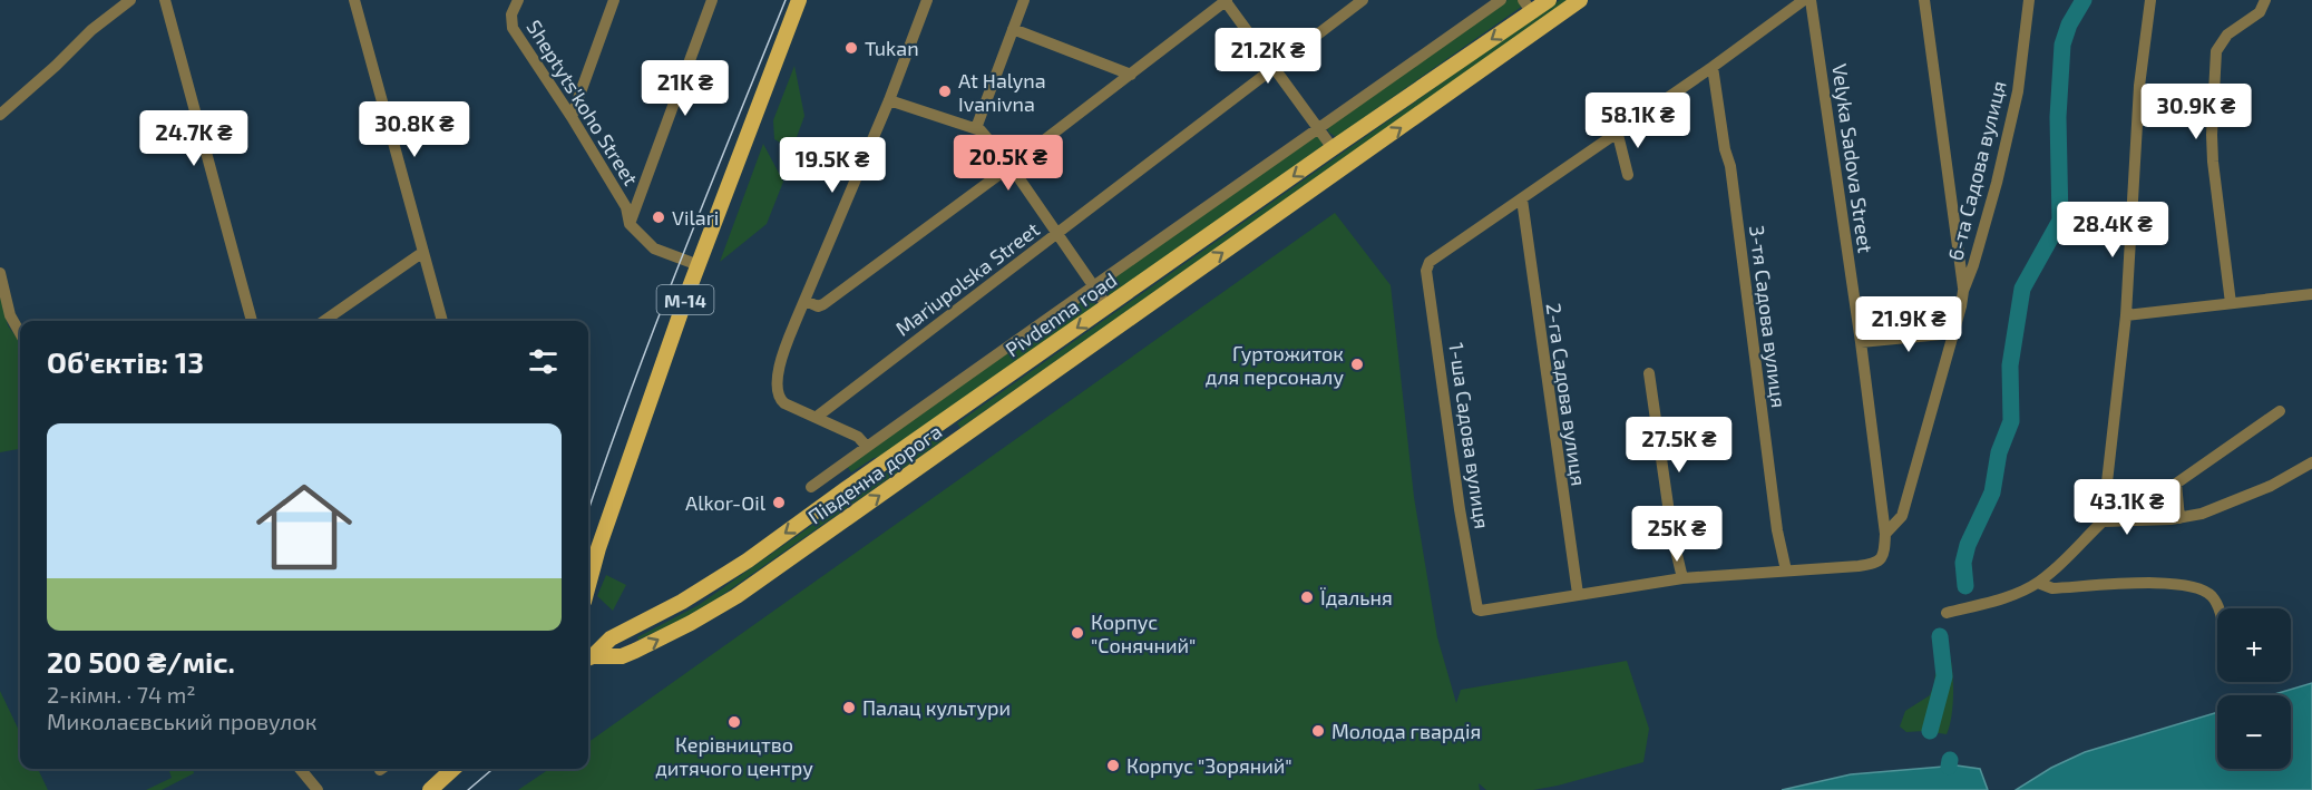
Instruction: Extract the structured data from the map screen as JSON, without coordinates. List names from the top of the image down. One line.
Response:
{"streets":{"main road":["М-14","Pivdenna road","Південна дорога"],"street":["Sheptyts'koho Street","Velyka Sadova Street","6-та Садова вулиця","Mariupolska Street","3-тя Садова вулиця","2-га Садова вулиця","1-ша Садова вулиця"]},"crossings":[["Sheptyts'koho Street","М-14"],["Velyka Sadova Street","6-та Садова вулиця"],["Velyka Sadova Street","3-тя Садова вулиця"],["Pivdenna road","Південна дорога"],["2-га Садова вулиця","1-ша Садова вулиця"]],"one_way":["Pivdenna road","Південна дорога"],"places":["Tukan","At Halyna Ivanivna","Vilari","Гуртожиток для персоналу","Alkor-Oil","Їдальня","Корпус \"Сонячний\"","Палац культури","Керівництво дитячого центру","Молода гвардія","Корпус \"Зоряний\""],"page":{"price":["21.2K ₴","21K ₴","30.9K ₴","58.1K ₴","30.8K ₴","24.7K ₴","20.5K ₴","19.5K ₴","28.4K ₴","21.9K ₴","27.5K ₴","43.1K ₴","25K ₴"],"heading":"Об’єктів: 13","list":[{"name":"20 500 ₴/міс.","note":"2-кімн. · 74 m² · Миколаєвський провулок"}],"map_buttons":["+","−"]}}
